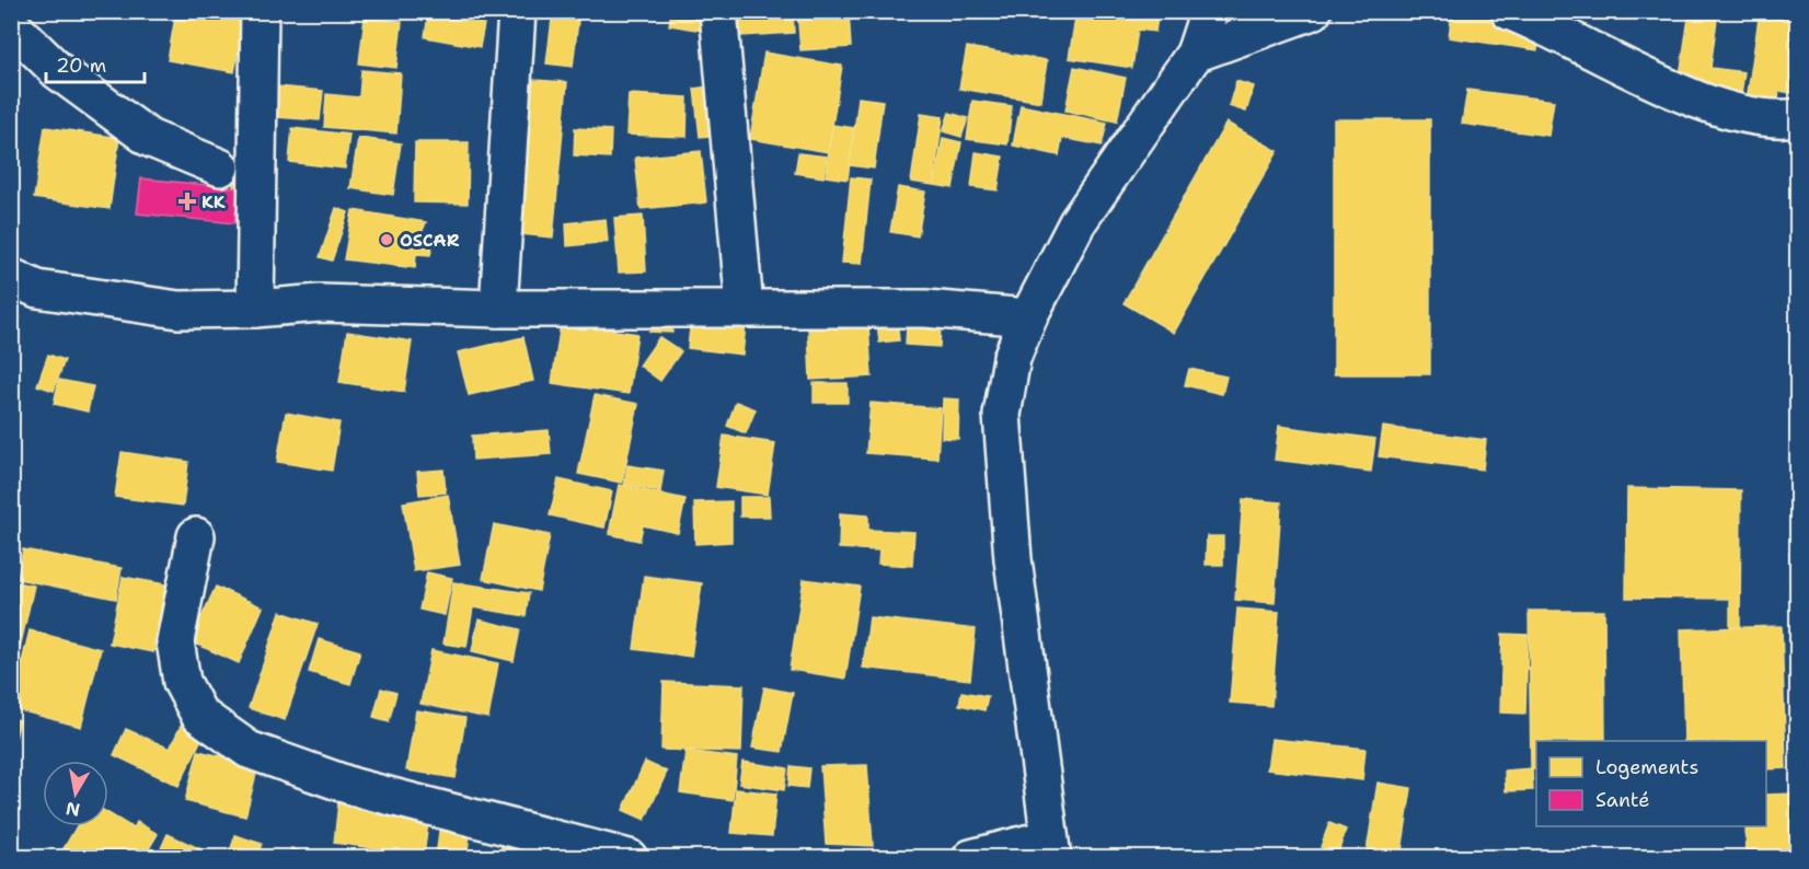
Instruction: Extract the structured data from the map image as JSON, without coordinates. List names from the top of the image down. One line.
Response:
{"places":{"health":["KK"],"other":["OSCAR"]},"legend":["Logements","Santé"],"scale_bar":"20 m","north":"bottom"}
